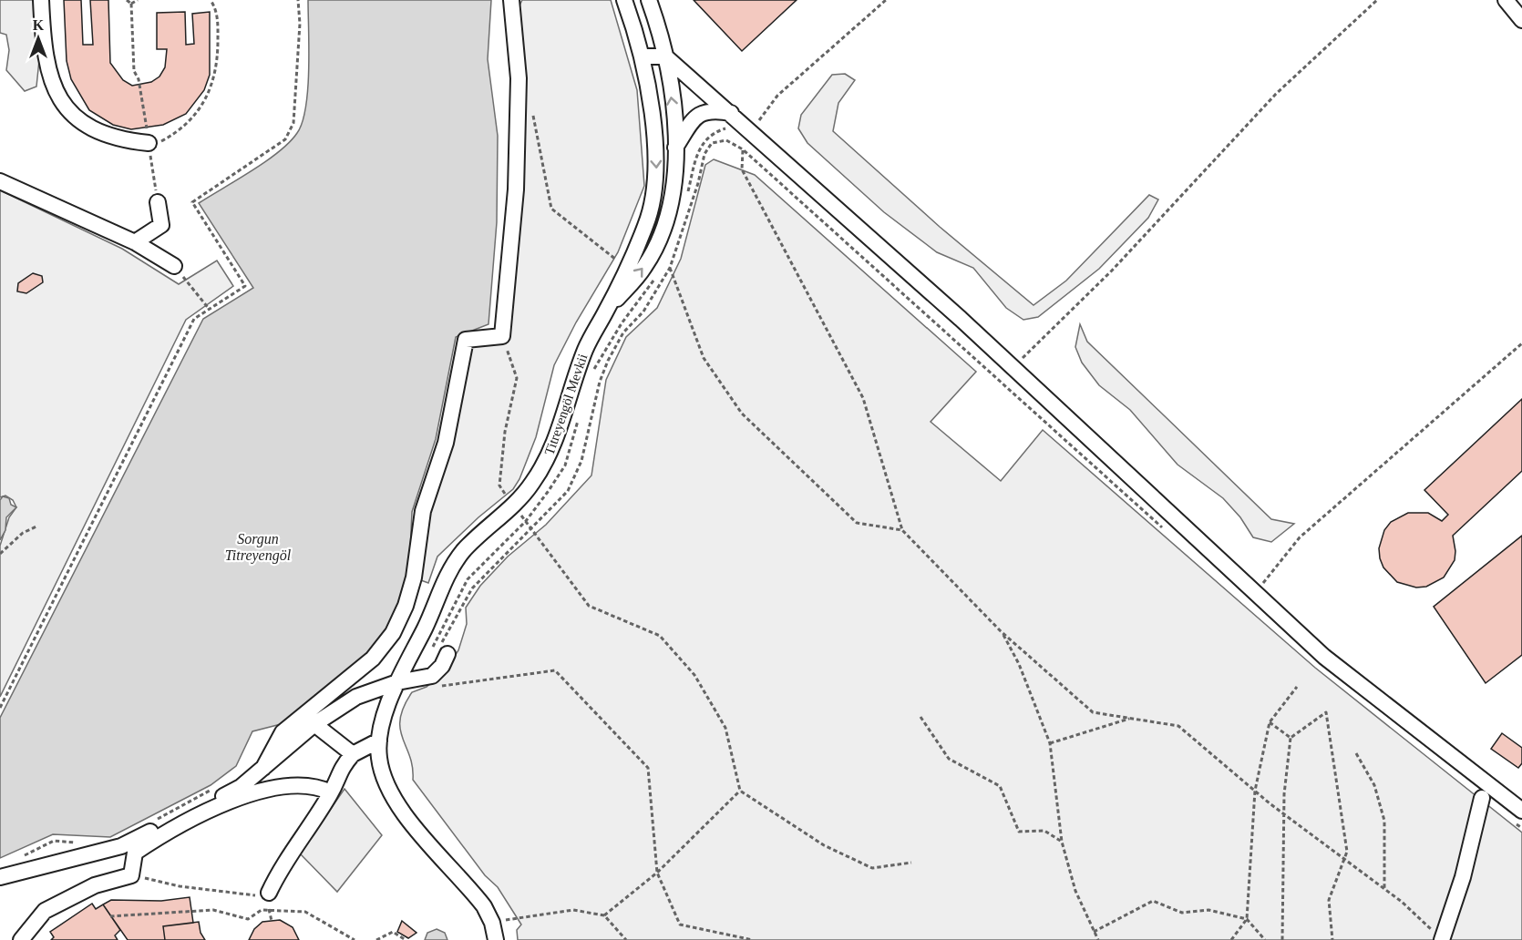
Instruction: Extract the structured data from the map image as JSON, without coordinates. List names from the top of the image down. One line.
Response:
{"streets":{"street":["Titreyengöl Mevkii"]},"water":["Sorgun Titreyengöl"],"north":"top"}
